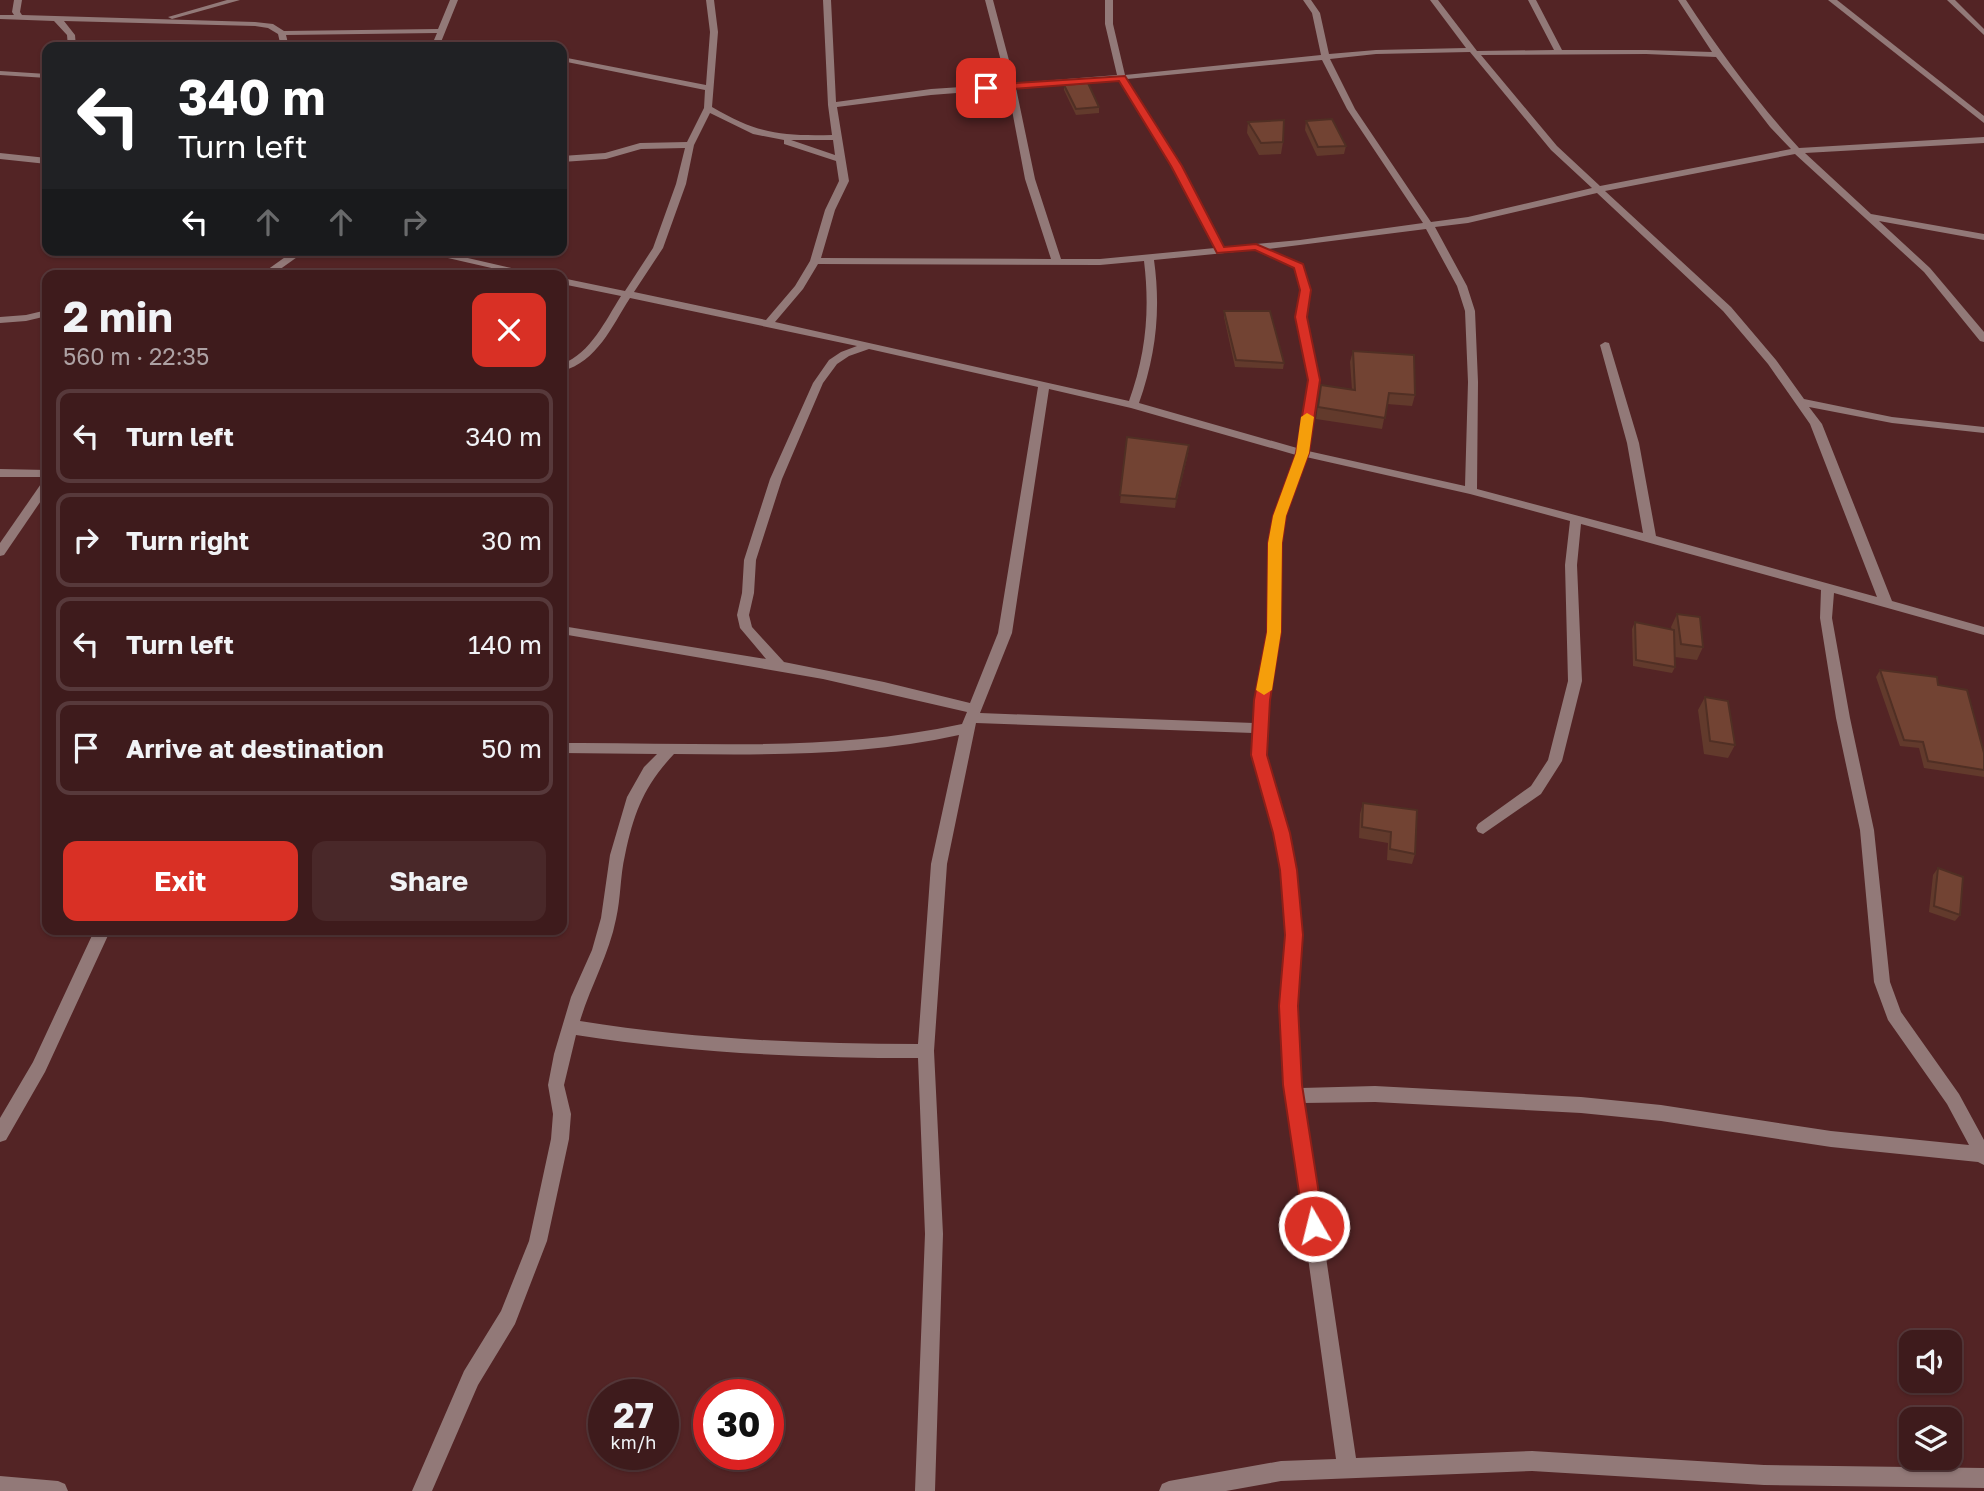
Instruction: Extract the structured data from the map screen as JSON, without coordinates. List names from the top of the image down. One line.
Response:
{"page":{"turn":["340 m","Turn left"],"heading":["2 min","560 m · 22:35"],"list":[{"name":"Turn left","value":"340 m"},{"name":"Turn right","value":"30 m"},{"name":"Turn left","value":"140 m"},{"name":"Arrive at destination","value":"50 m"}],"buttons":["Exit","Share"],"speed":"27 km/h","limit":"30"}}
